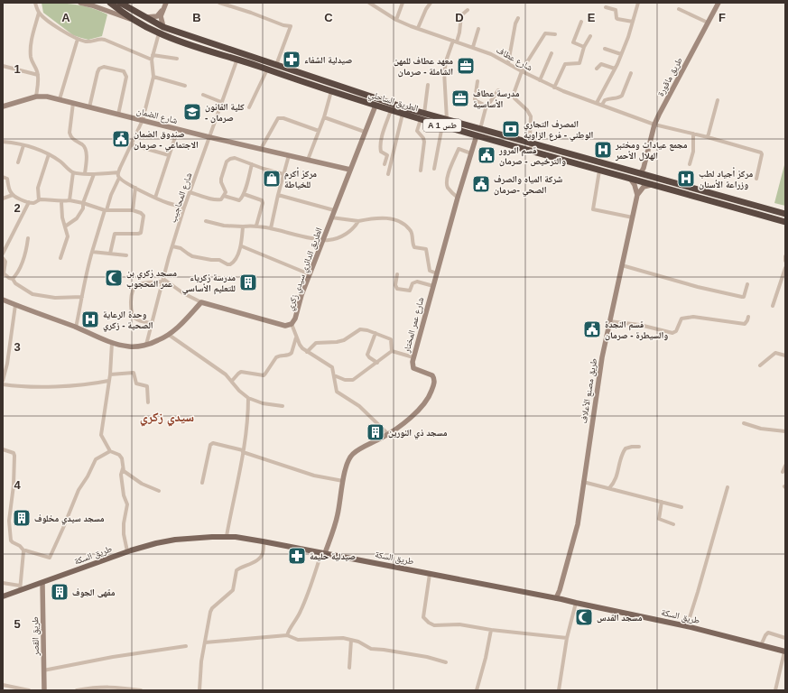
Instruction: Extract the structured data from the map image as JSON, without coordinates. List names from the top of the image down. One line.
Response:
{"streets":{"highway":["الطريق الساحلي","A 1 طس"],"main road":["طريق السكة"],"street":["شارع عطاف","طريق ماقورة","شارع الضمان","شارع المحاجيب","الطريق الدائري سيدي زكري","شارع عمر المختار","طريق مصنع الأعلاف","طريق القصر"]},"crossings":[["شارع عطاف","طريق ماقورة"],["طريق ماقورة","الطريق الساحلي"],["الطريق الساحلي","شارع المحاجيب"],["الطريق الساحلي","الطريق الدائري سيدي زكري"],["الطريق الساحلي","شارع عمر المختار"],["شارع الضمان","شارع المحاجيب"],["شارع الضمان","الطريق الدائري سيدي زكري"],["شارع عمر المختار","طريق السكة"],["طريق مصنع الأعلاف","طريق السكة"],["طريق السكة","طريق القصر"]],"districts":["سيدي زكري"],"places":{"pharmacy":["صيدلية الشفاء","صيدلية حليمة"],"office":["معهد عطاف للمهن الشاملة - صرمان","مدرسة عطاف الأساسية"],"school or university":["كلية القانون - صرمان"],"bank":["المصرف التجاري الوطني - فرع الزاوية"],"public building":["صندوق الضمان الاجتماعي - صرمان","قسم المرور والترخيص - صرمان","شركة المياه والصرف الصحي -صرمان","قسم النجدة والسيطرة - صرمان"],"hospital":["مجمع عيادات ومختبر الهلال الأحمر","مركز أجياد لطب وزراعة الأسنان","وحدة الرعاية الصحية - زكري"],"shop":["مركز أكرم للخياطة"],"mosque":["مسجد زكري بن عمر المحجوب","مسجد القدس"],"building":["مدرسة زكرياء للتعليم الأساسي","مسجد ذي النورين","مسجد سيدي مخلوف","مقهى الجوف"]},"grid":{"columns":["A","B","C","D","E","F"],"rows":["1","2","3","4","5"]}}
